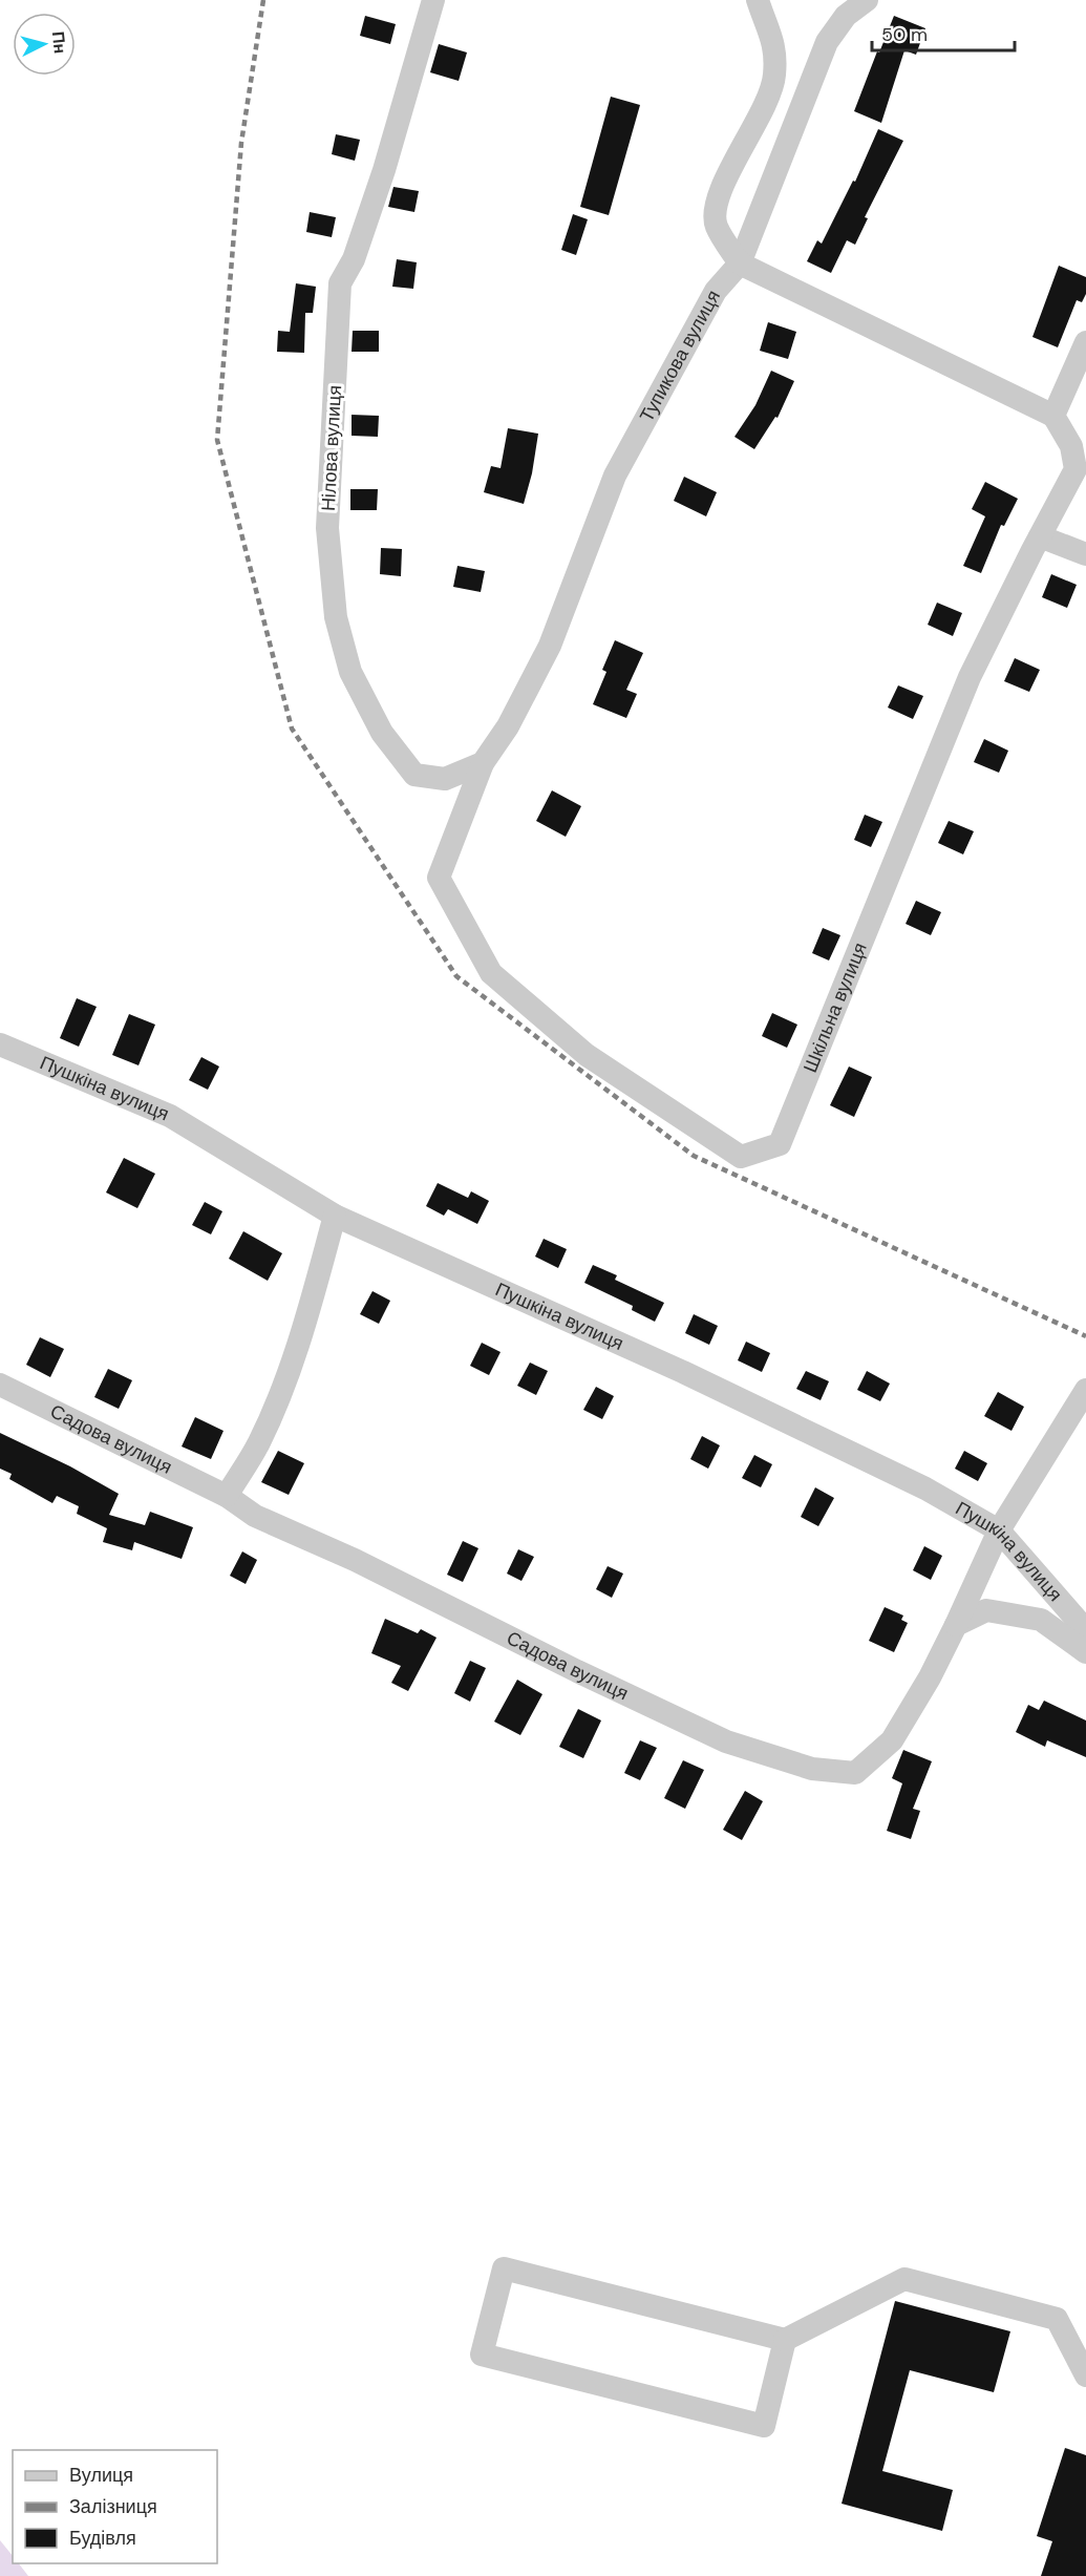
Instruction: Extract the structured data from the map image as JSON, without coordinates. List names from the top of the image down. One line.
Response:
{"streets":{"street":["Тупикова вулиця","Нілова вулиця","Шкільна вулиця","Пушкіна вулиця","Садова вулиця"]},"crossings":[["Тупикова вулиця","Нілова вулиця"],["Тупикова вулиця","Шкільна вулиця"],["Нілова вулиця","Шкільна вулиця"],["Пушкіна вулиця","Садова вулиця"]],"legend":["Вулиця","Залізниця","Будівля"],"scale_bar":"50 m","north":"right"}
